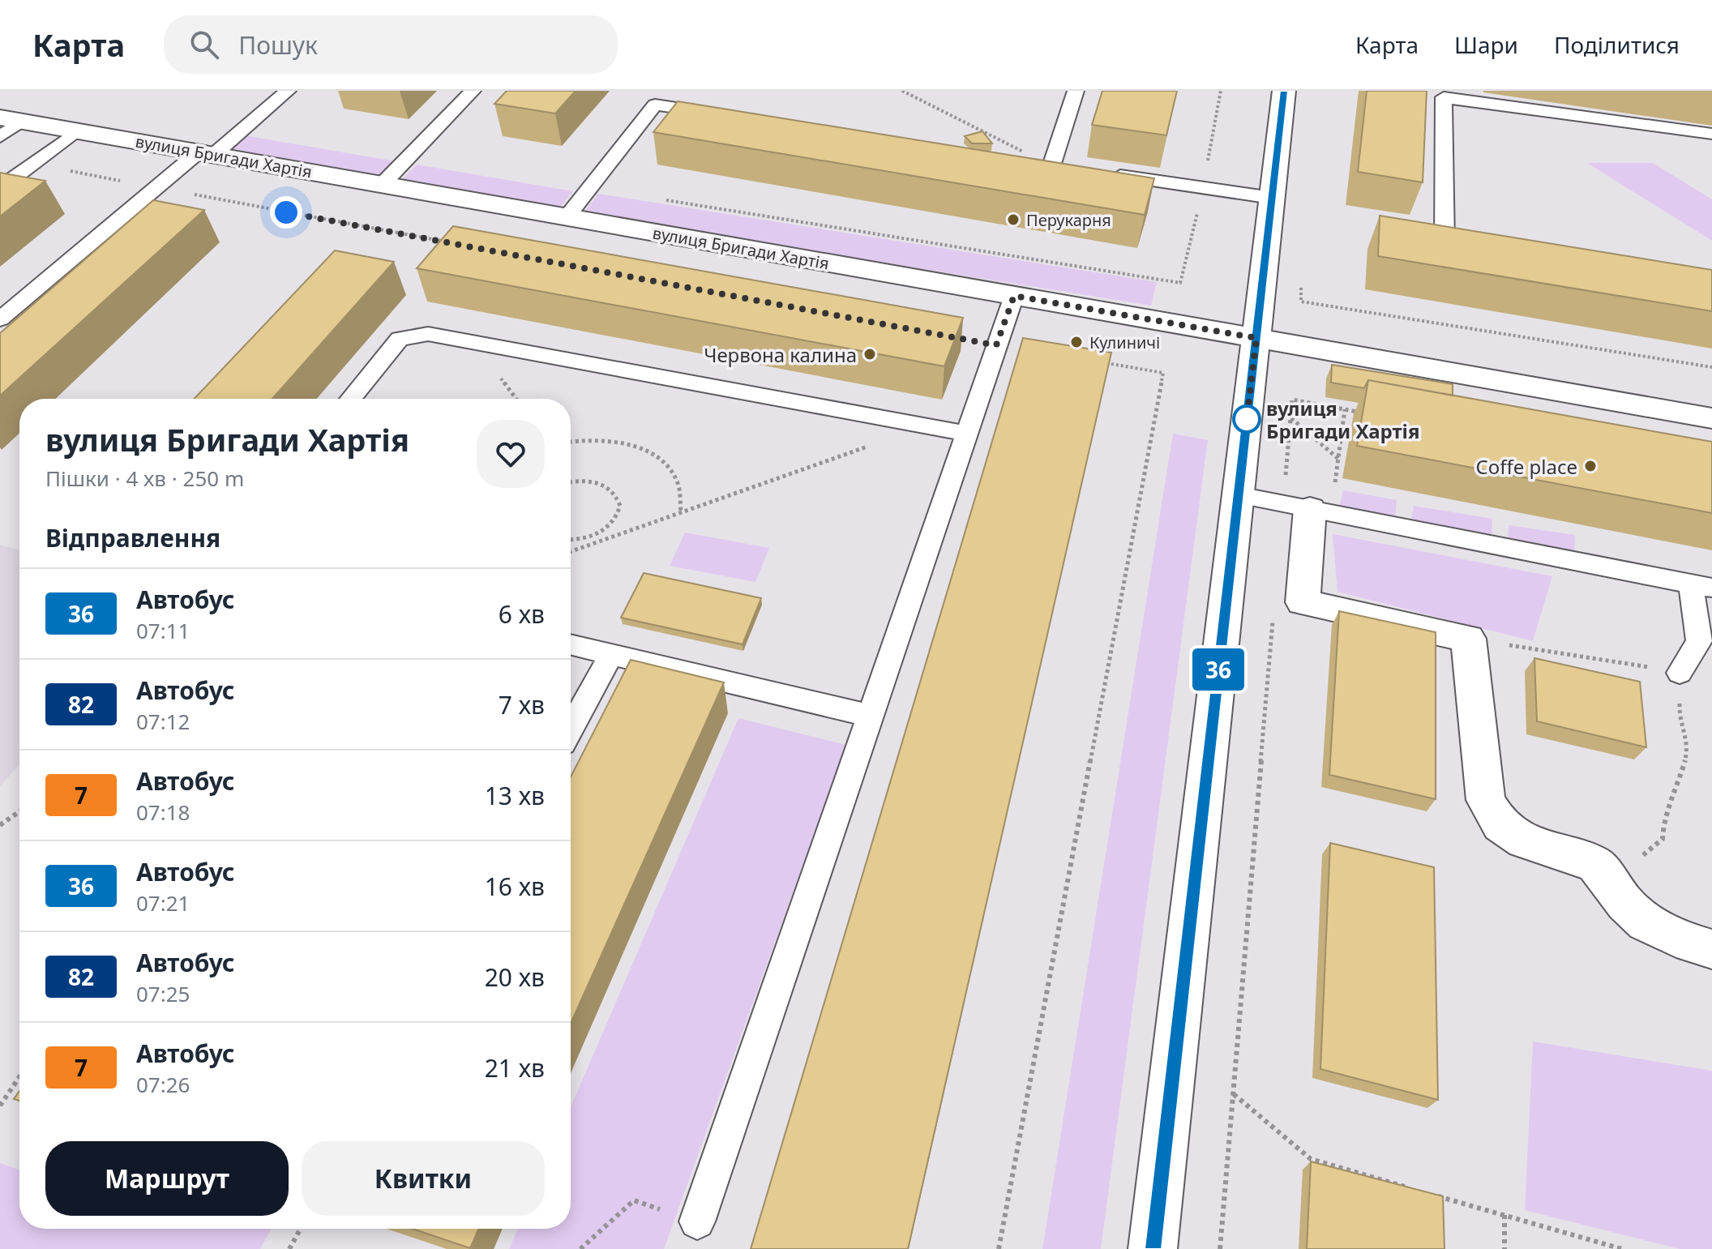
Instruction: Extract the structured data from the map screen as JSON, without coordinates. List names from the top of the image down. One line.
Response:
{"streets":{"street":["вулиця Бригади Хартія"]},"places":["Перукарня","Кулиничі","Червона калина","вулиця Бригади Хартія","Coffe place"],"lines":["bus line 36"],"page":{"header":"Карта","search":"Пошук","nav":["Карта","Шари","Поділитися"],"on_map":"36","heading":[["вулиця Бригади Хартія","Пішки · 4 хв · 250 m"],"Відправлення"],"list":[{"mark":"36","name":"Автобус","note":"07:11","value":"6 хв"},{"mark":"82","name":"Автобус","note":"07:12","value":"7 хв"},{"mark":"7","name":"Автобус","note":"07:18","value":"13 хв"},{"mark":"36","name":"Автобус","note":"07:21","value":"16 хв"},{"mark":"82","name":"Автобус","note":"07:25","value":"20 хв"},{"mark":"7","name":"Автобус","note":"07:26","value":"21 хв"}],"buttons":["Маршрут","Квитки"]}}
